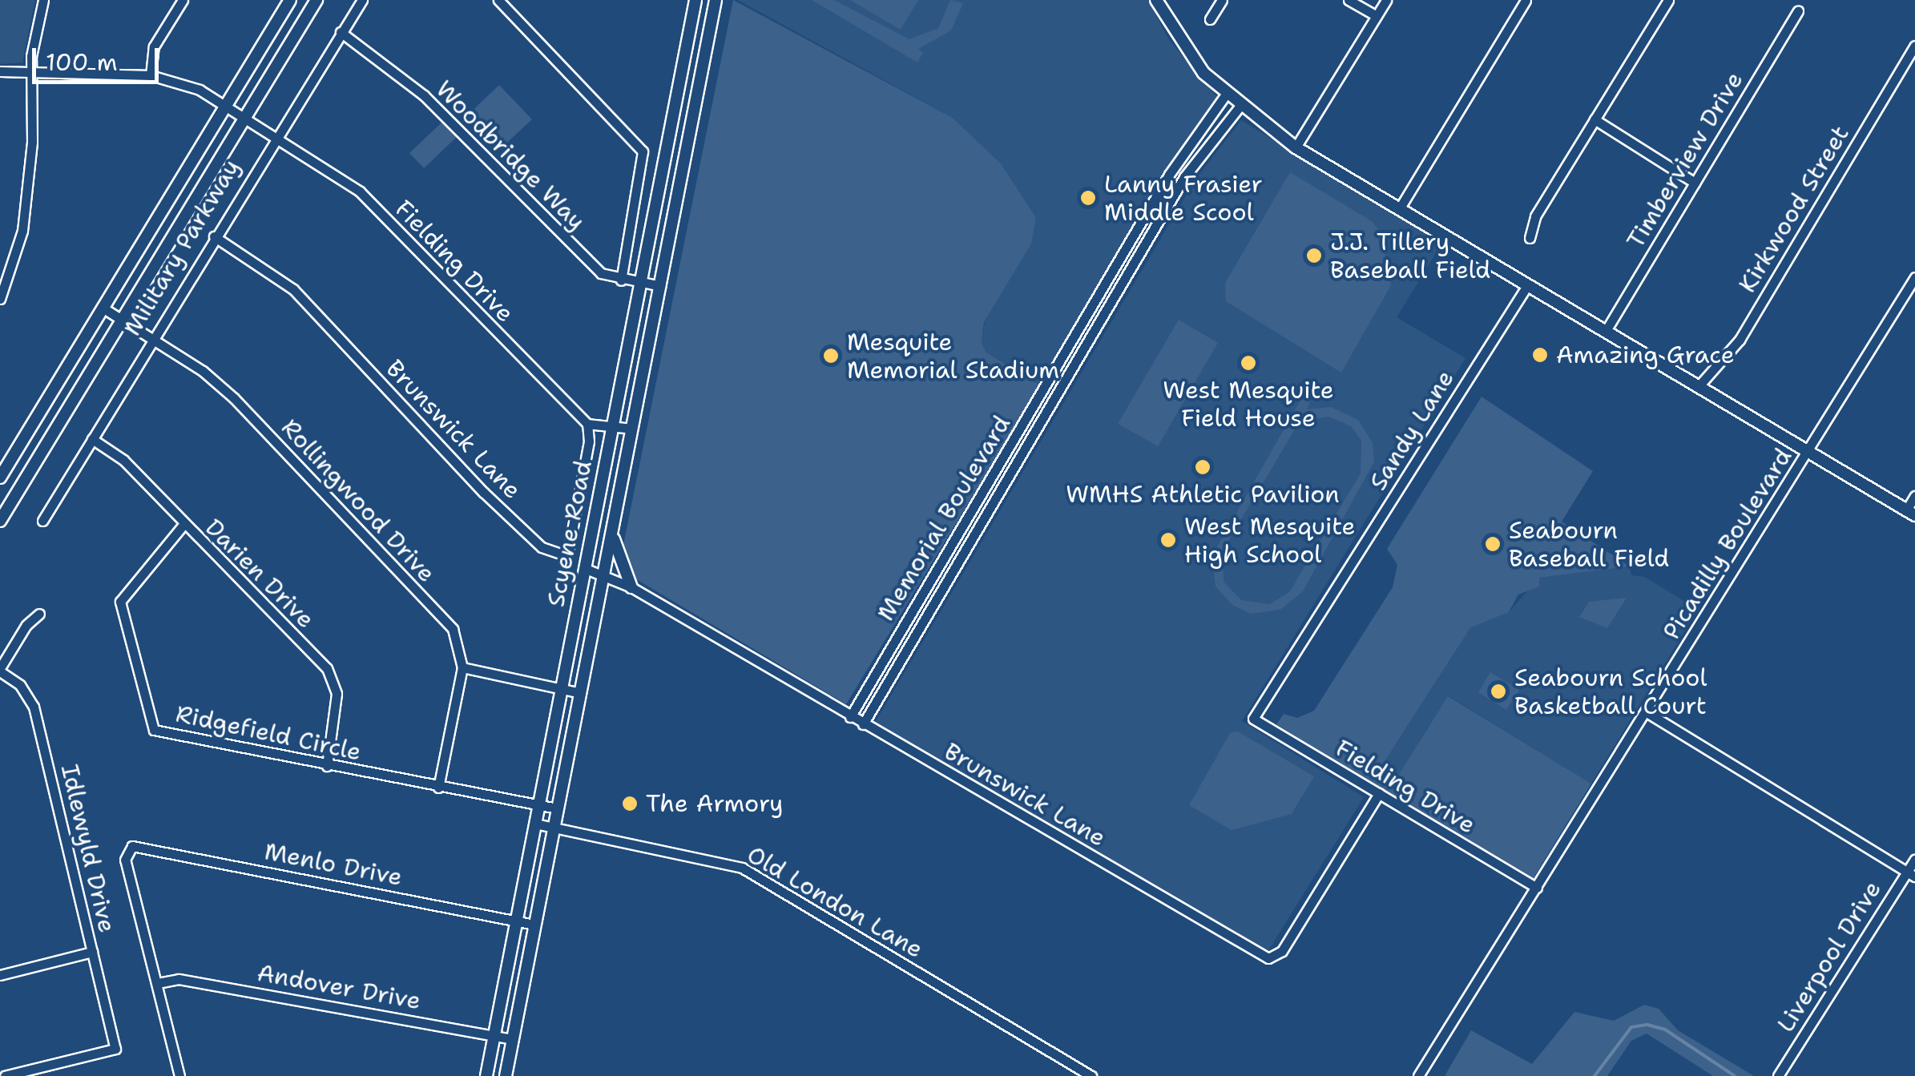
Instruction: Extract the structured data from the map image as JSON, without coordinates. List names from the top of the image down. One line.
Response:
{"streets":{"main road":["Military Parkway","Scyene Road"],"street":["Woodbridge Way","Timberview Drive","Kirkwood Street","Fielding Drive","Brunswick Lane","Sandy Lane","Rollingwood Drive","Memorial Boulevard","Picadilly Boulevard","Darien Drive","Ridgefield Circle","Idlewyld Drive","Menlo Drive","Old London Lane","Liverpool Drive","Andover Drive"]},"crossings":[["Woodbridge Way","Military Parkway"],["Woodbridge Way","Scyene Road"],["Military Parkway","Fielding Drive"],["Military Parkway","Brunswick Lane"],["Military Parkway","Rollingwood Drive"],["Military Parkway","Darien Drive"],["Fielding Drive","Brunswick Lane"],["Fielding Drive","Sandy Lane"],["Fielding Drive","Picadilly Boulevard"],["Brunswick Lane","Memorial Boulevard"],["Brunswick Lane","Scyene Road"],["Scyene Road","Ridgefield Circle"],["Scyene Road","Menlo Drive"],["Scyene Road","Old London Lane"],["Scyene Road","Andover Drive"],["Darien Drive","Ridgefield Circle"],["Menlo Drive","Andover Drive"]],"places":["Lanny Frasier Middle Scool","J.J. Tillery Baseball Field","Amazing Grace","Mesquite Memorial Stadium","West Mesquite Field House","WMHS Athletic Pavilion","West Mesquite High School","Seabourn Baseball Field","Seabourn School Basketball Court","The Armory"],"scale_bar":"100 m"}
